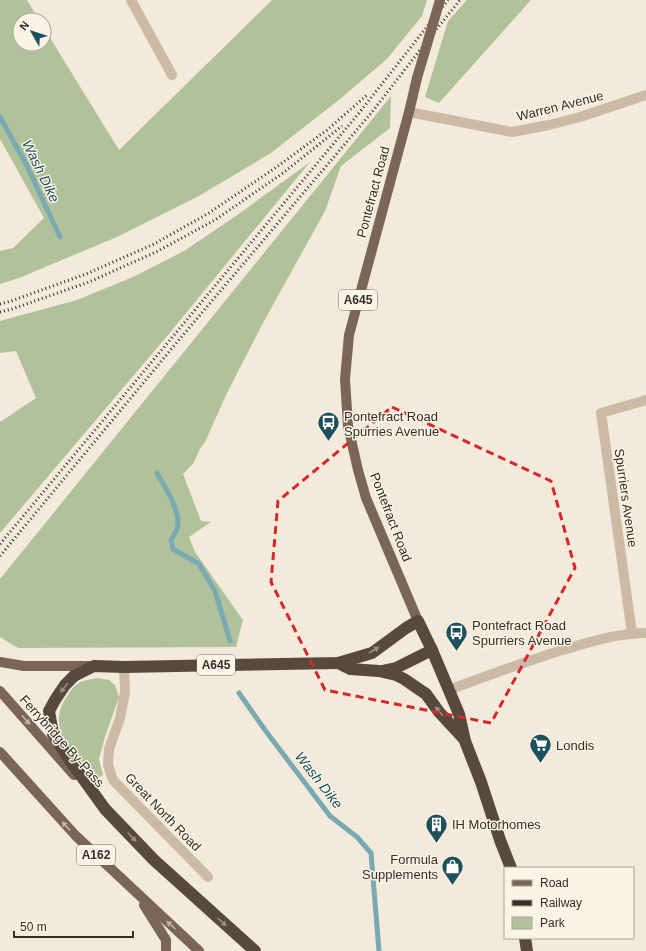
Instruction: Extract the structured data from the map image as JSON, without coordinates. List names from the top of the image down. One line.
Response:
{"streets":{"highway":["Pontefract Road","A645","A162"],"main road":["Ferrybridge By-Pass"],"street":["Warren Avenue","Spurriers Avenue","Great North Road"]},"crossings":[["Warren Avenue","Pontefract Road"],["Pontefract Road","A645"],["A645","Great North Road"],["Ferrybridge By-Pass","A162"]],"water":["Wash Dike"],"places":{"bus stop":["Pontefract Road Spurries Avenue","Pontefract Road Spurriers Avenue"],"supermarket":["Londis"],"building":["IH Motorhomes"],"shop":["Formula Supplements"]},"legend":["Road","Railway","Park"],"scale_bar":"50 m","north":"top left"}
